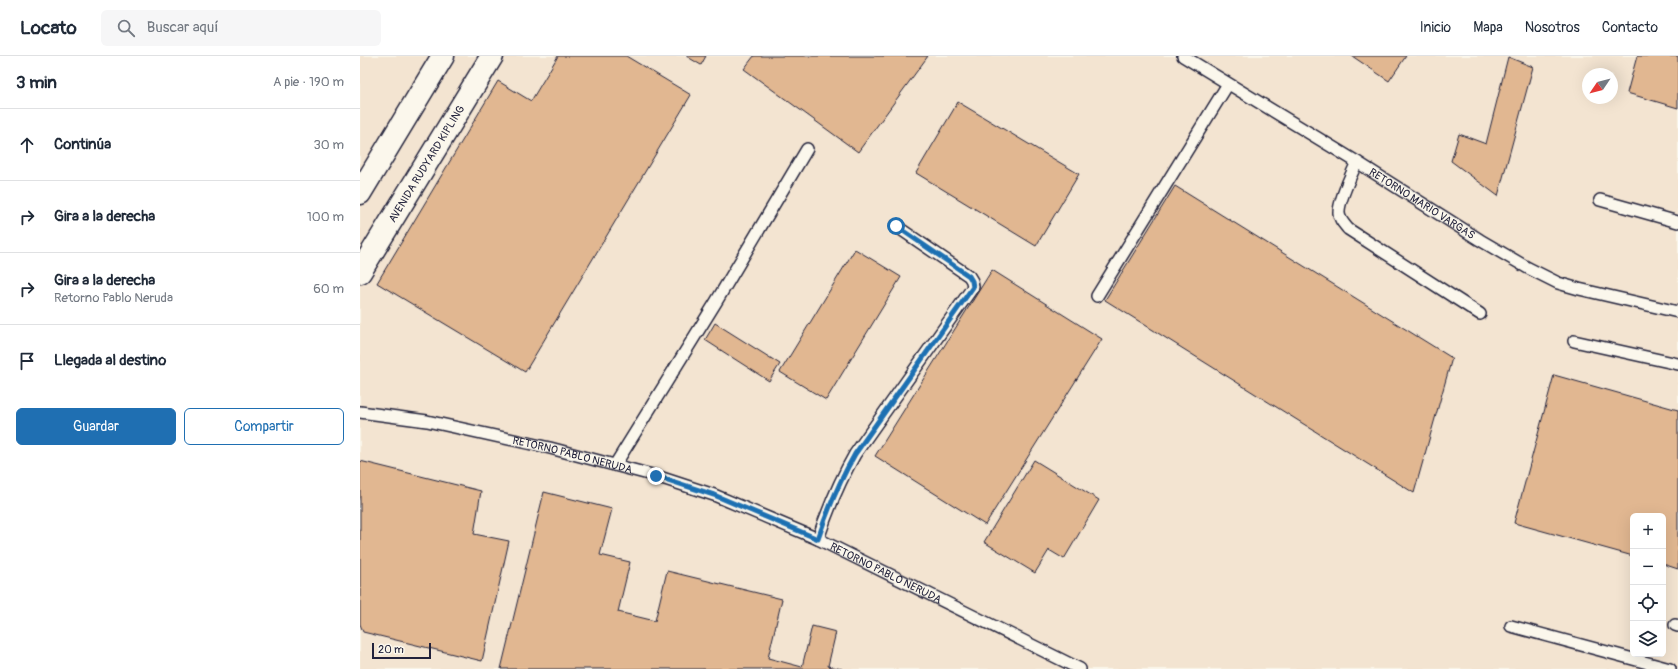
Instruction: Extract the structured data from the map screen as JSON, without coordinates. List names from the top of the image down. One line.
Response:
{"streets":{"street":["AVENIDA RUDYARD KIPLING"],"lane":["RETORNO MARIO VARGAS","RETORNO PABLO NERUDA"]},"scale_bar":"20 m","north":"bottom left","page":{"header":"Locato","search":"Buscar aquí","nav":["Inicio","Mapa","Nosotros","Contacto"],"heading":["3 min","A pie · 190 m"],"list":[["Continúa","30 m"],["Gira a la derecha","100 m"],["Gira a la derecha","Retorno Pablo Neruda","60 m"],"Llegada al destino"],"buttons":["Guardar","Compartir"],"map_buttons":["+","−"],"scale":"20 m"}}
